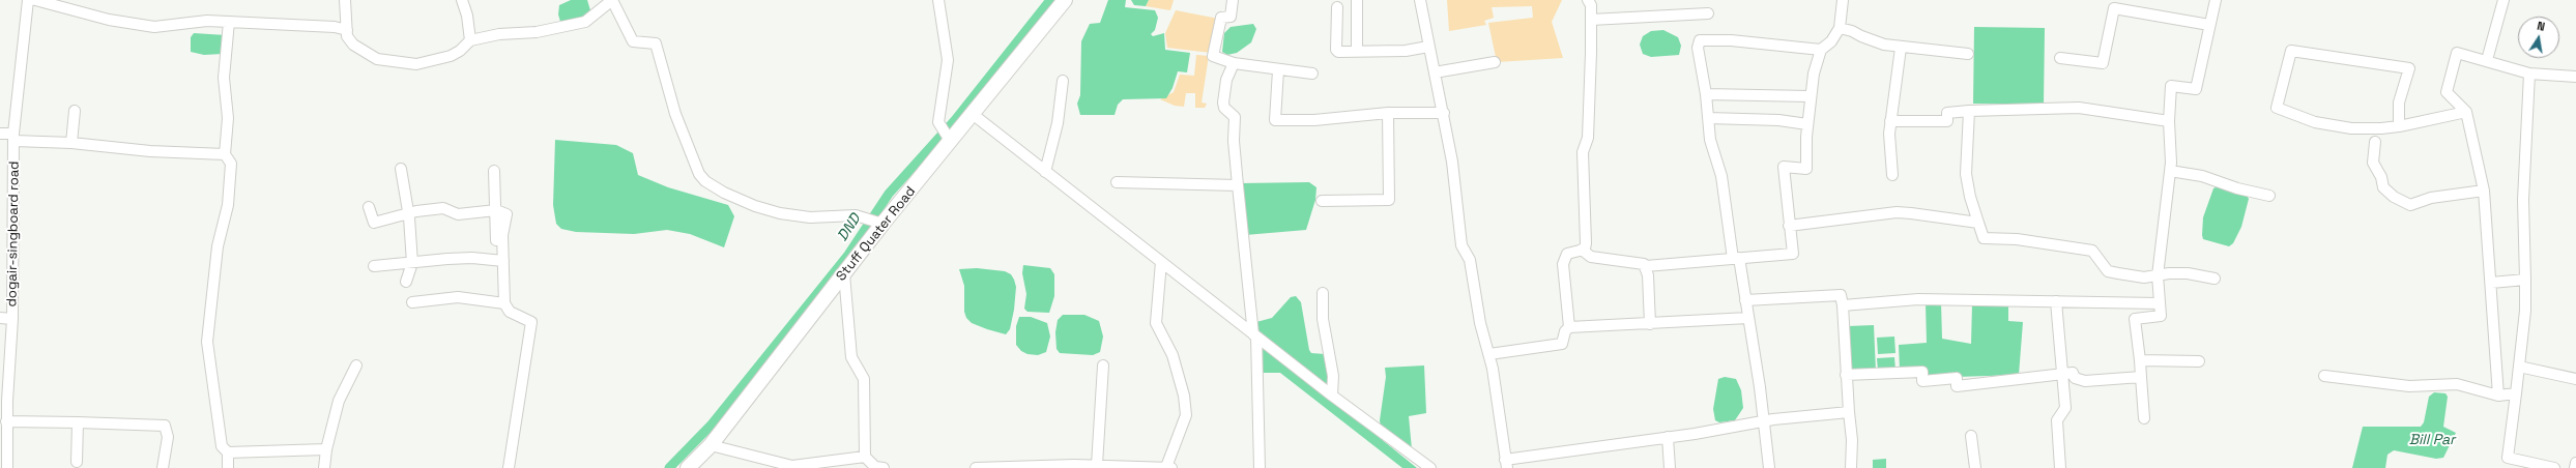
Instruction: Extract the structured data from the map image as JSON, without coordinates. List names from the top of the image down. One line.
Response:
{"streets":{"street":["dogair-singboard road","Stuff Quater Road"]},"water":["DND","Bill Par"],"north":"top"}
